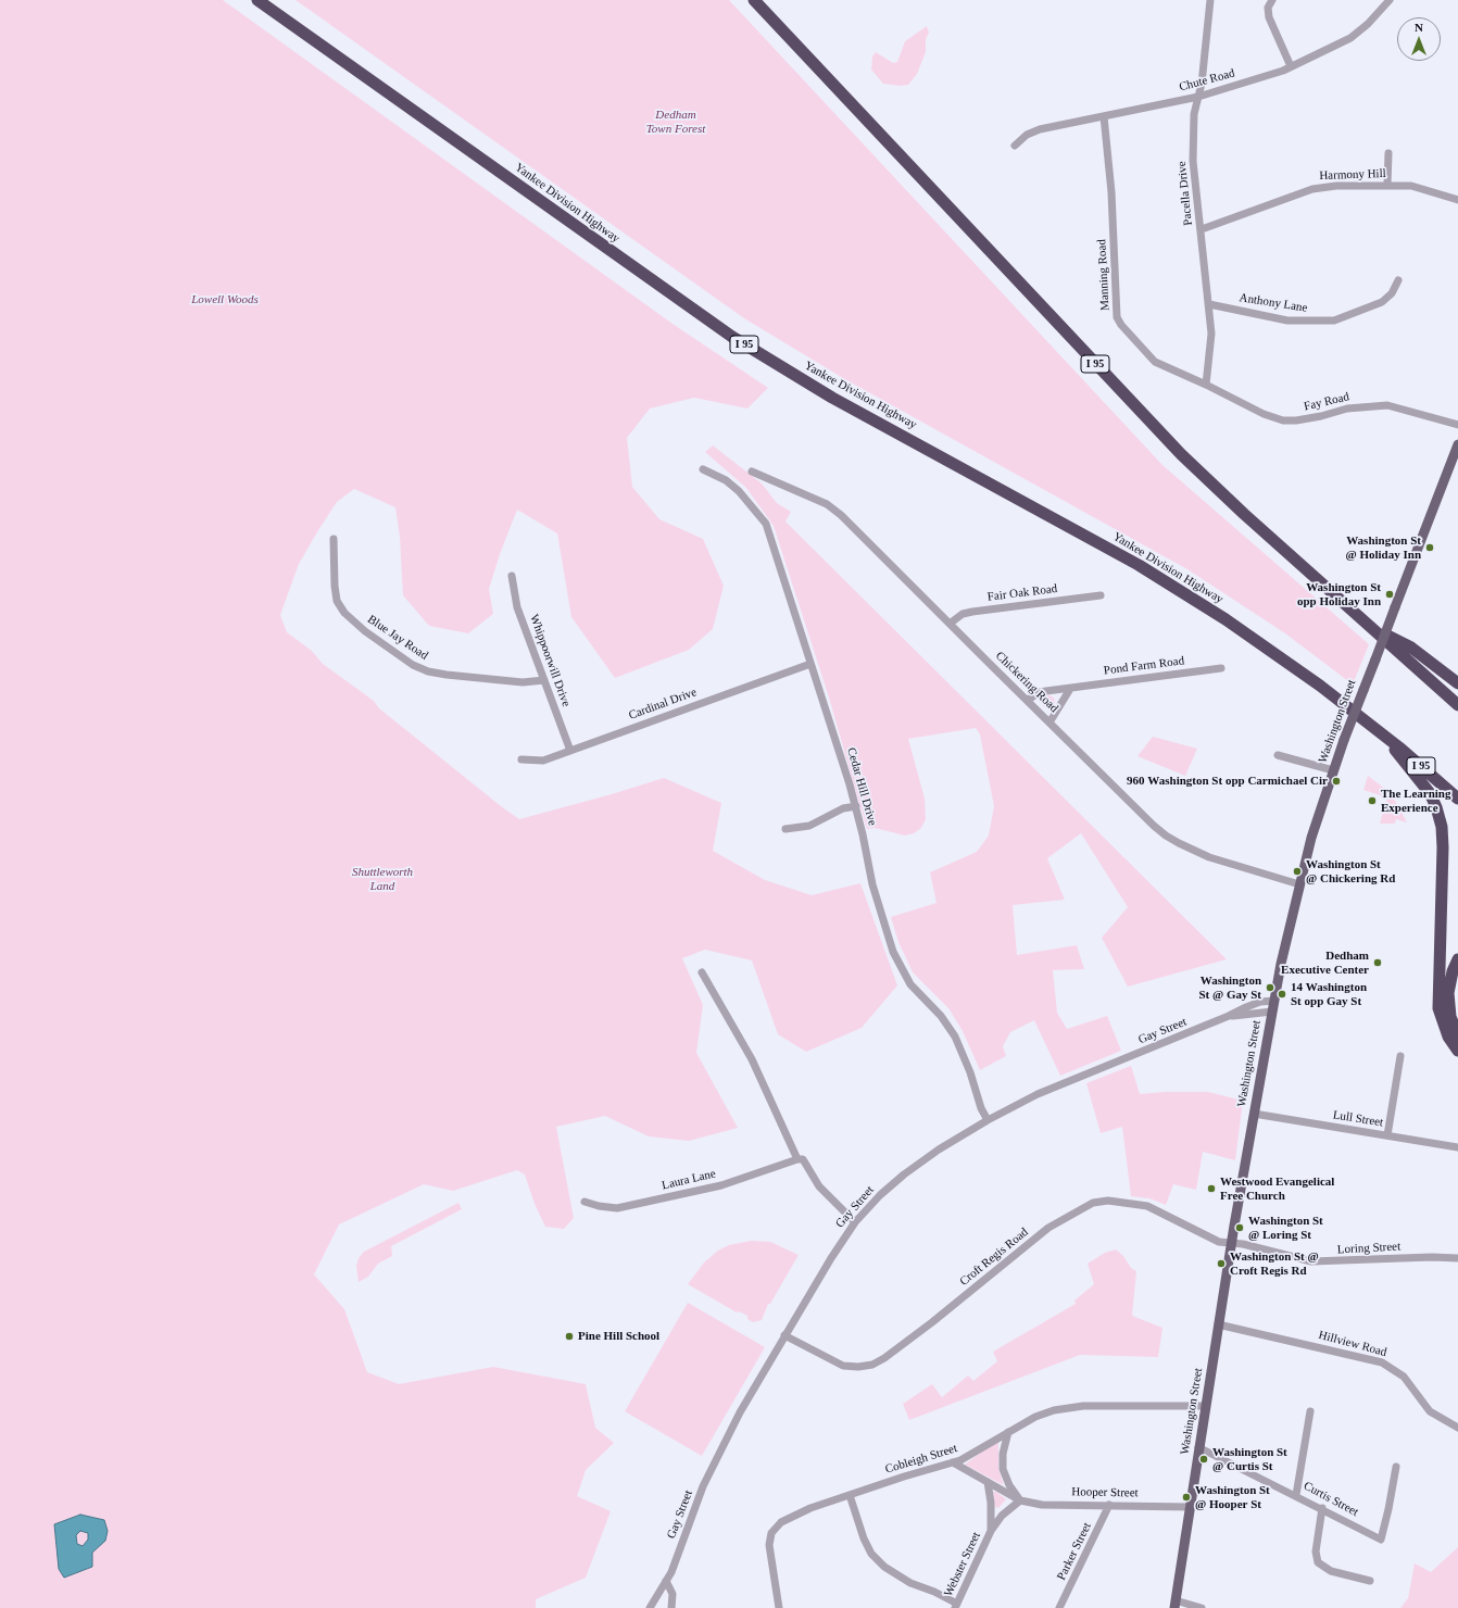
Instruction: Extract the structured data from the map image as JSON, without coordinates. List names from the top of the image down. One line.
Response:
{"streets":{"highway":["Yankee Division Highway","I 95"],"main road":["Washington Street"],"street":["Chute Road","Harmony Hill","Pacella Drive","Manning Road","Anthony Lane","Fay Road","Fair Oak Road","Blue Jay Road","Whippoorwill Drive","Pond Farm Road","Chickering Road","Cardinal Drive","Cedar Hill Drive","Gay Street","Lull Street","Laura Lane","Loring Street","Croft Regis Road","Hillview Road","Cobleigh Street","Hooper Street","Curtis Street","Parker Street","Webster Street"]},"crossings":[["Chute Road","Pacella Drive"],["Chute Road","Manning Road"],["Harmony Hill","Pacella Drive"],["Pacella Drive","Manning Road"],["Pacella Drive","Anthony Lane"],["Pacella Drive","Fay Road"],["Manning Road","Fay Road"],["Fair Oak Road","Chickering Road"],["Blue Jay Road","Whippoorwill Drive"],["Whippoorwill Drive","Cardinal Drive"],["Pond Farm Road","Chickering Road"],["Chickering Road","Washington Street"],["Cardinal Drive","Cedar Hill Drive"],["Washington Street","Gay Street"],["Washington Street","Lull Street"],["Washington Street","Loring Street"],["Washington Street","Croft Regis Road"],["Washington Street","Hillview Road"],["Washington Street","Cobleigh Street"],["Washington Street","Hooper Street"],["Washington Street","Curtis Street"],["Cedar Hill Drive","Gay Street"],["Gay Street","Croft Regis Road"],["Loring Street","Croft Regis Road"],["Cobleigh Street","Hooper Street"],["Hooper Street","Parker Street"],["Hooper Street","Webster Street"]],"parks":["Dedham Town Forest","Lowell Woods","Shuttleworth Land"],"places":["Washington St @ Holiday Inn","Washington St opp Holiday Inn","960 Washington St opp Carmichael Cir","The Learning Experience","Washington St @ Chickering Rd","Dedham Executive Center","Washington St @ Gay St","14 Washington St opp Gay St","Westwood Evangelical Free Church","Washington St @ Loring St","Washington St @ Croft Regis Rd","Pine Hill School","Washington St @ Curtis St","Washington St @ Hooper St"],"north":"top"}
